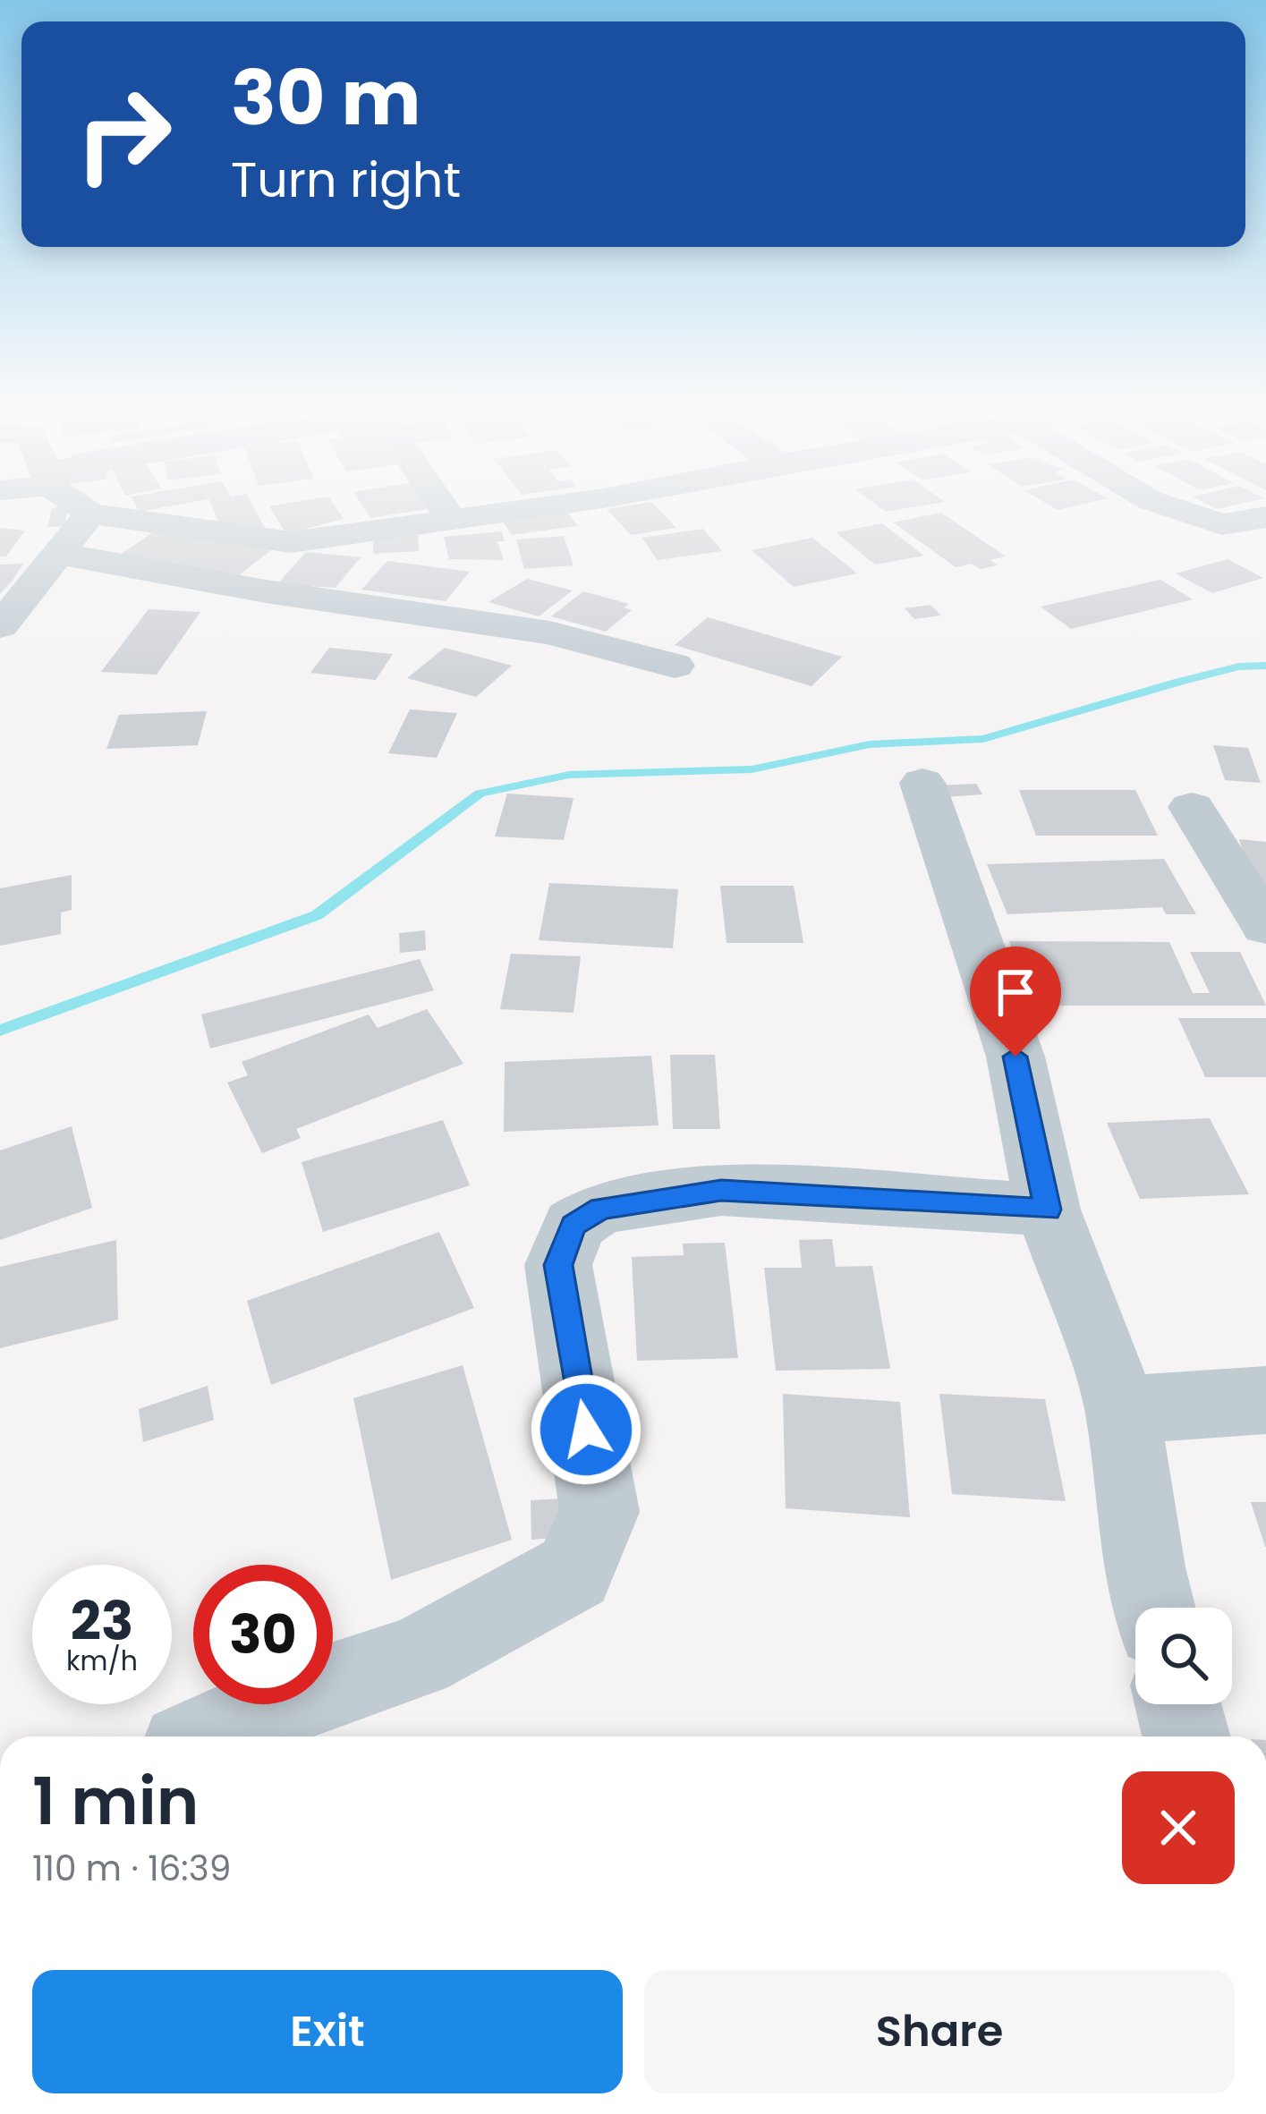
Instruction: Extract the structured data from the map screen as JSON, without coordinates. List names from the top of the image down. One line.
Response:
{"page":{"turn":["30 m","Turn right"],"speed":"23 km/h","limit":"30","heading":["1 min","110 m · 16:39"],"buttons":["Exit","Share"]}}
